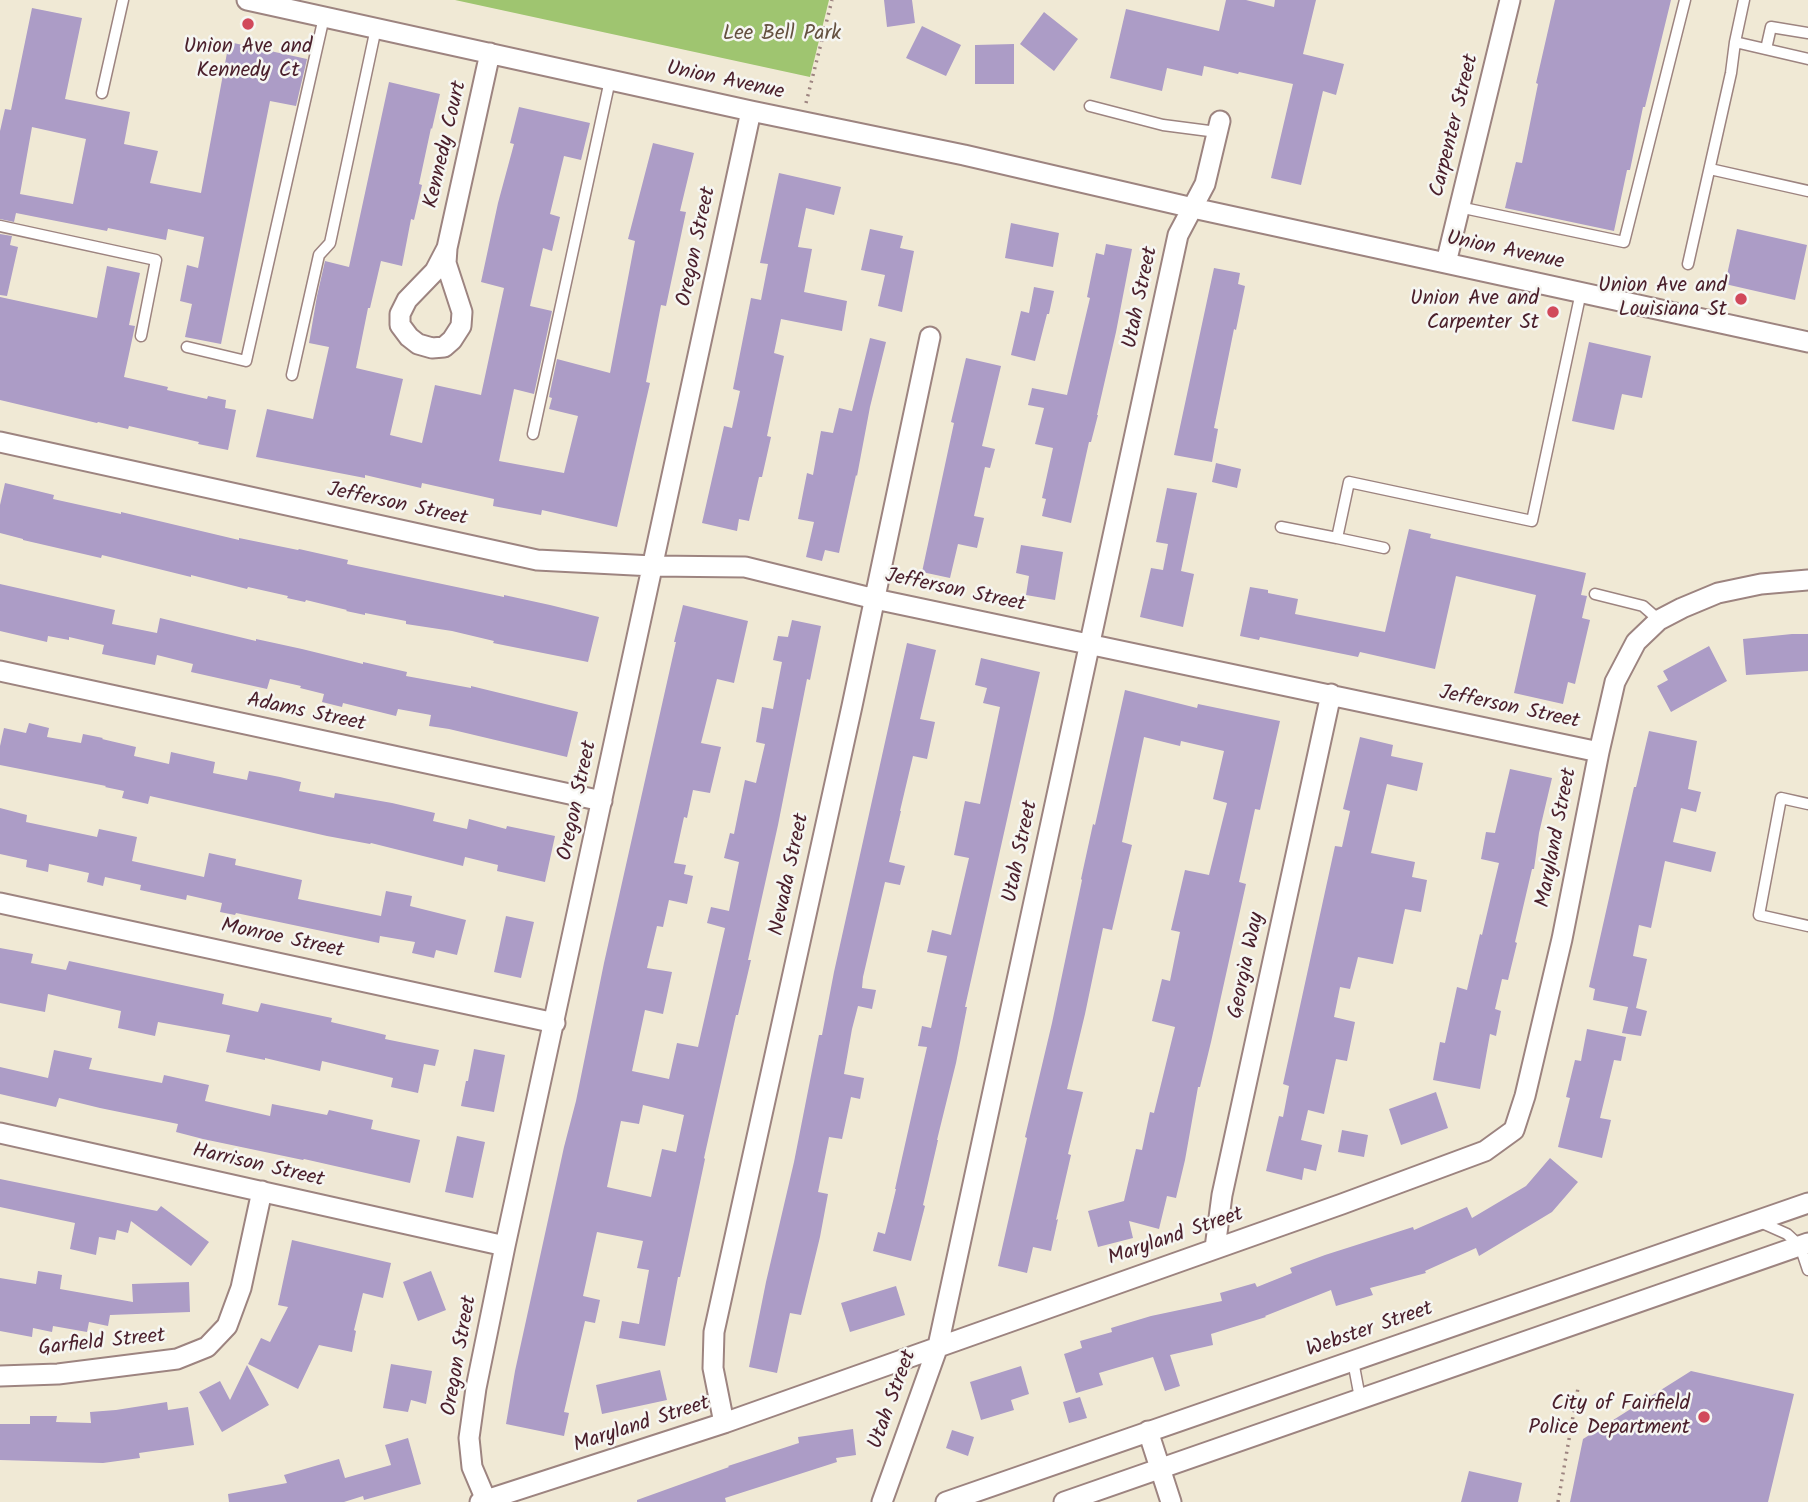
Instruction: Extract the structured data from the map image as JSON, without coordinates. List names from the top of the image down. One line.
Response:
{"streets":{"street":["Union Avenue","Carpenter Street","Kennedy Court","Oregon Street","Utah Street","Jefferson Street","Adams Street","Maryland Street","Nevada Street","Monroe Street","Georgia Way","Harrison Street","Webster Street","Garfield Street"]},"crossings":[["Union Avenue","Carpenter Street"],["Union Avenue","Kennedy Court"],["Union Avenue","Oregon Street"],["Union Avenue","Utah Street"],["Oregon Street","Jefferson Street"],["Oregon Street","Adams Street"],["Oregon Street","Maryland Street"],["Oregon Street","Monroe Street"],["Oregon Street","Harrison Street"],["Utah Street","Jefferson Street"],["Utah Street","Maryland Street"],["Jefferson Street","Maryland Street"],["Jefferson Street","Nevada Street"],["Jefferson Street","Georgia Way"],["Maryland Street","Nevada Street"],["Maryland Street","Georgia Way"],["Harrison Street","Garfield Street"]],"parks":["Lee Bell Park"],"places":["Union Ave and Kennedy Ct","Union Ave and Louisiana St","Union Ave and Carpenter St","City of Fairfield Police Department"]}
